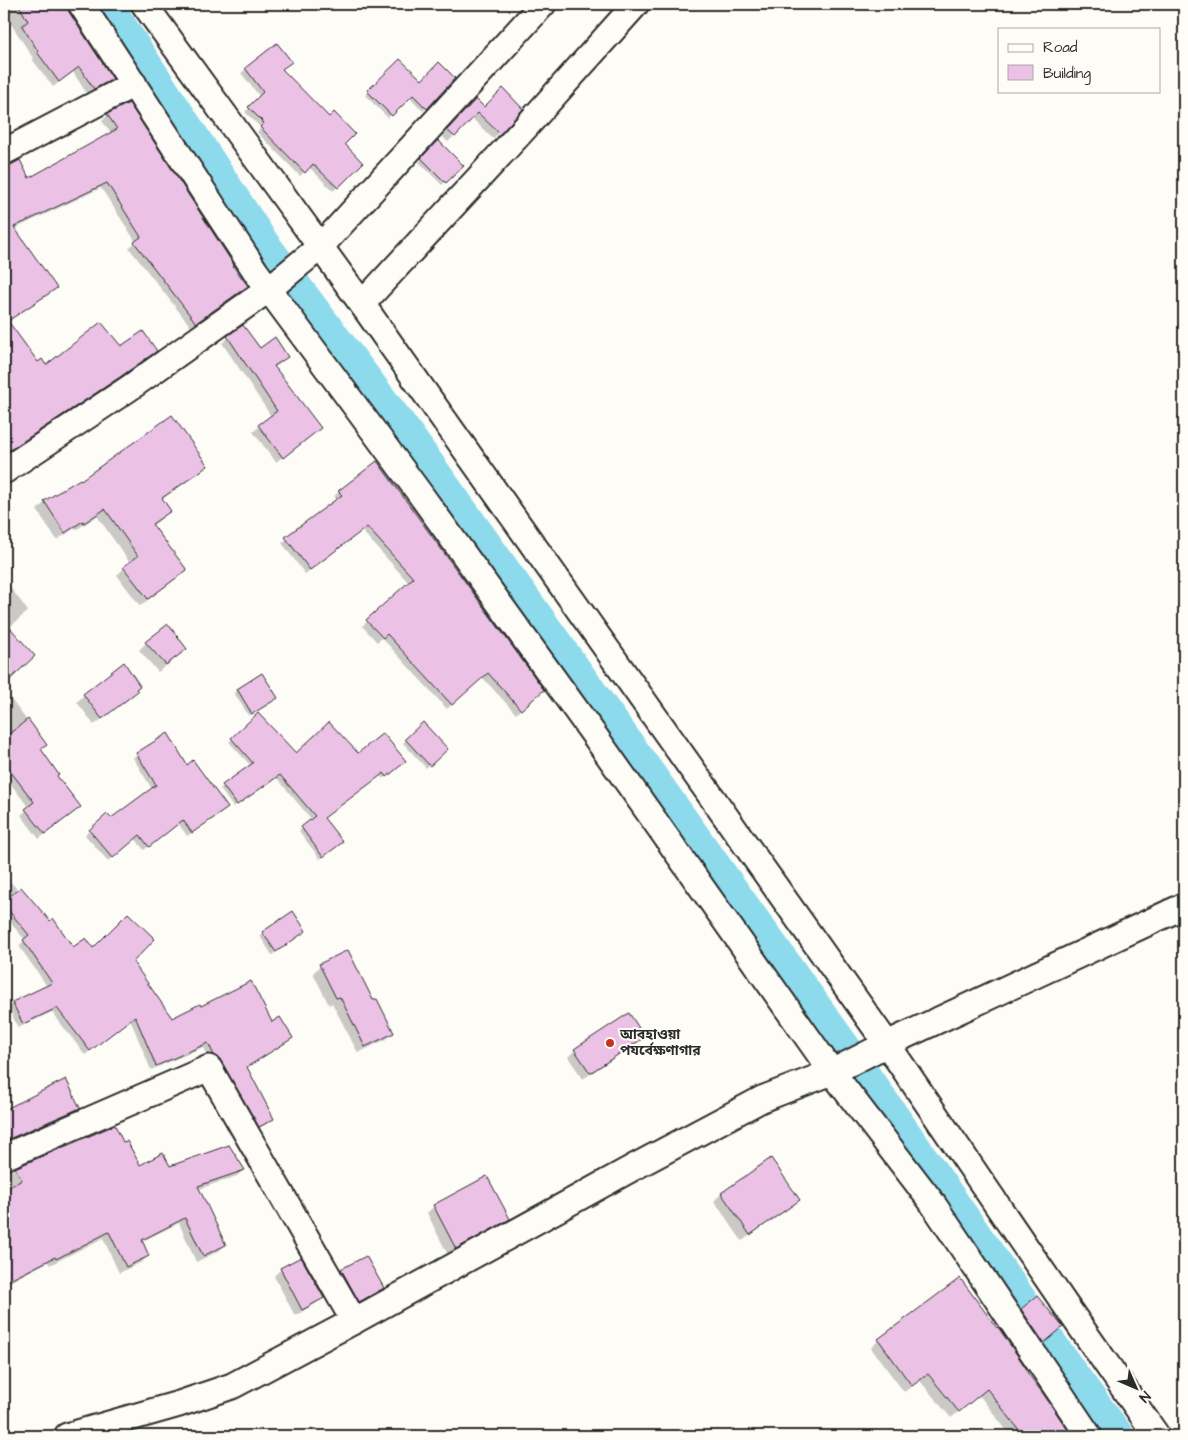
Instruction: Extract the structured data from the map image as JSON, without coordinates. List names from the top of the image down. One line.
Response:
{"places":["আবহাওয়া পযর্বেক্ষণাগার"],"legend":["Road","Building"],"north":"bottom right"}
